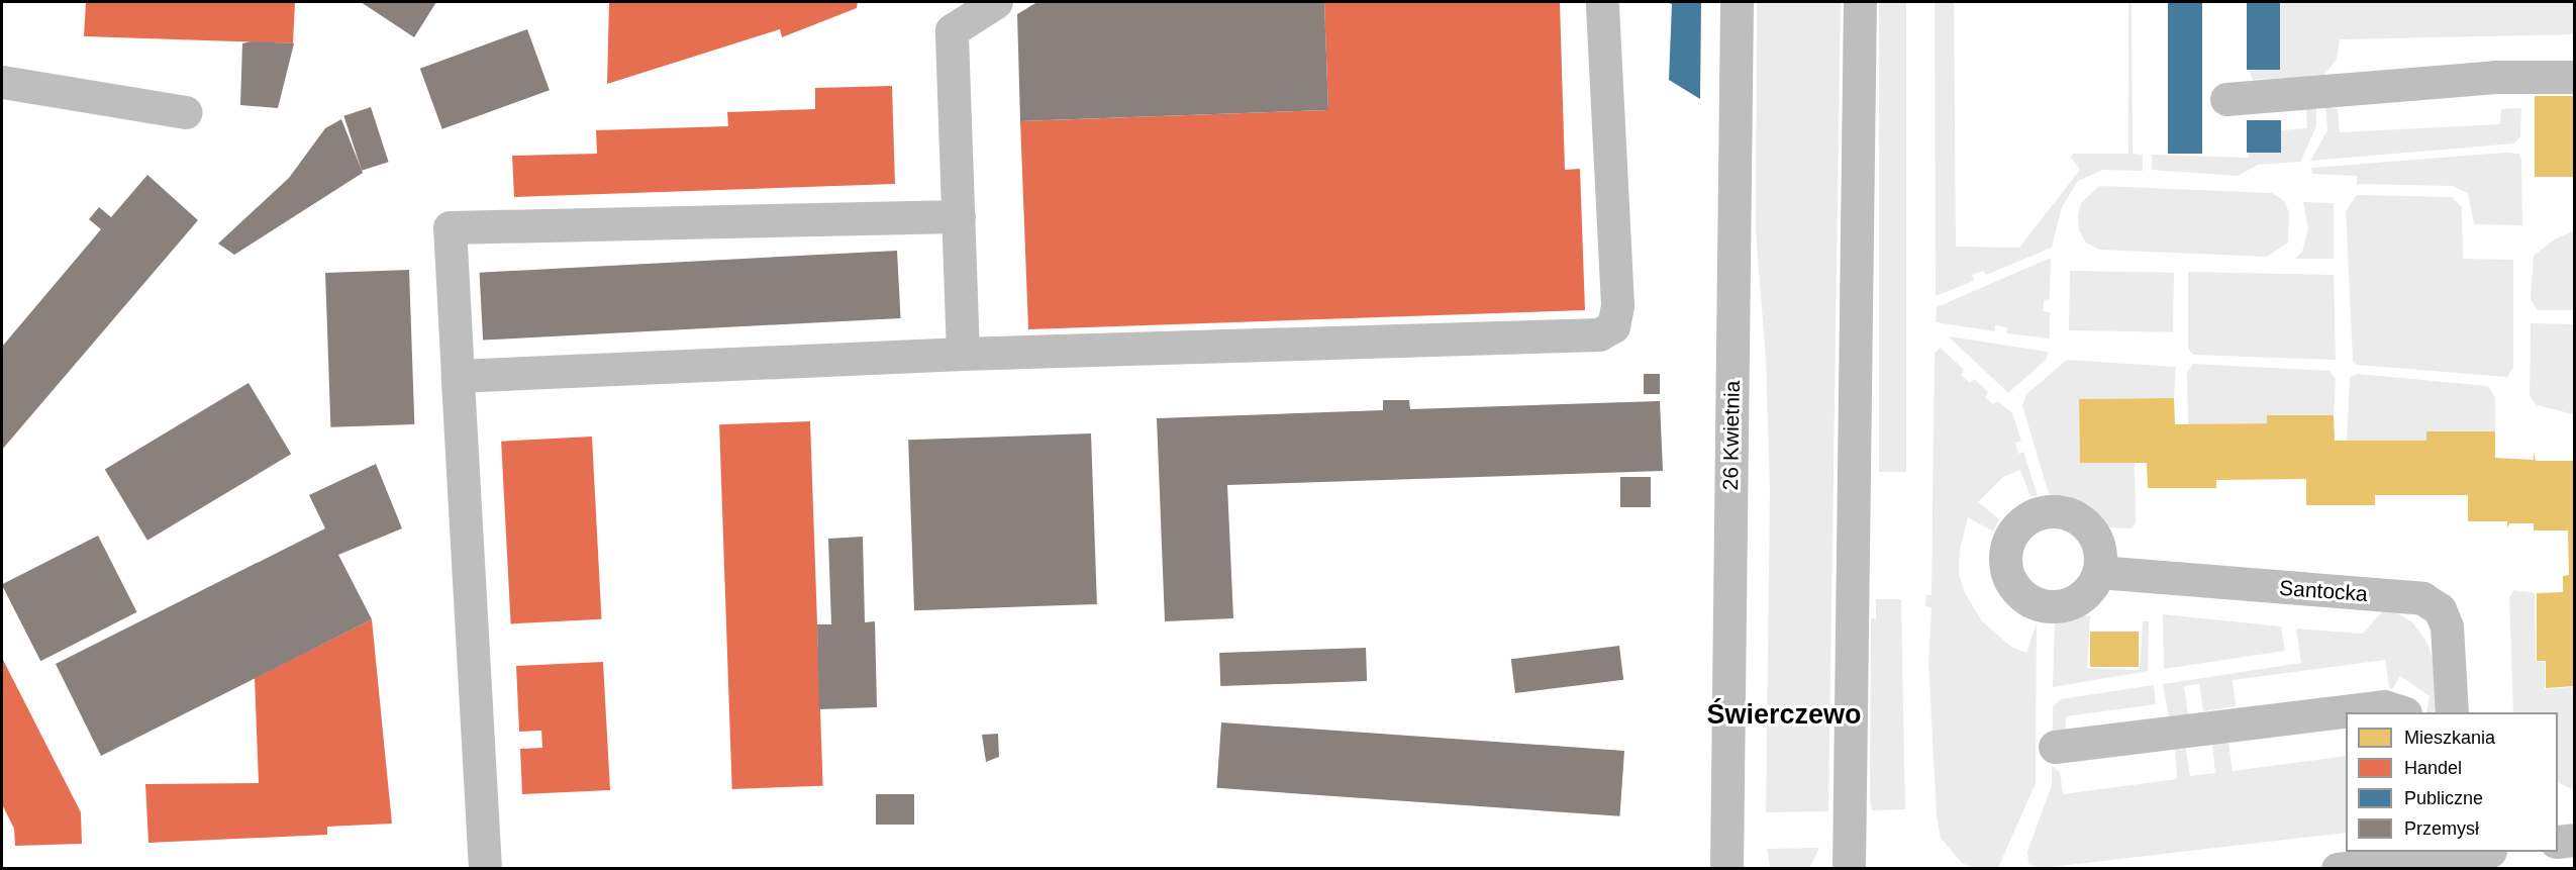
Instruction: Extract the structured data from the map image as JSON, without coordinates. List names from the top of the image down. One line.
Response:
{"streets":{"street":["26 Kwietnia","Santocka"]},"districts":["Świerczewo"],"legend":["Mieszkania","Handel","Publiczne","Przemysł"]}
